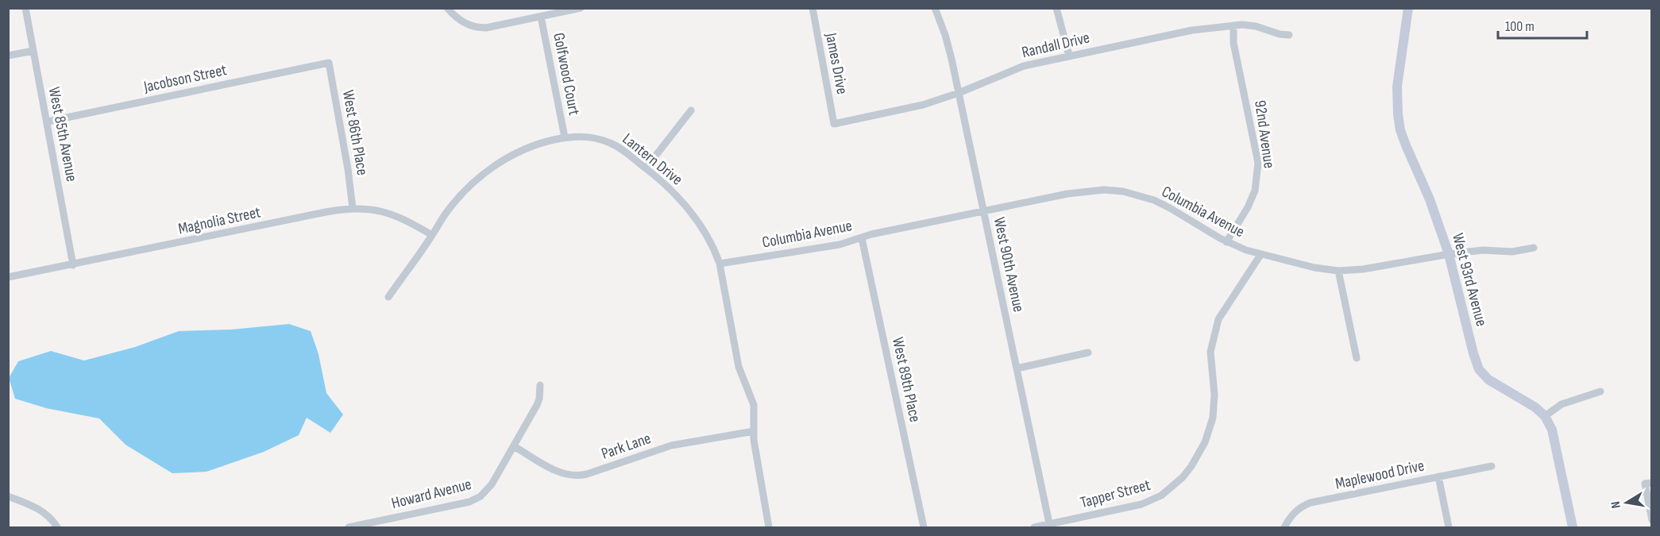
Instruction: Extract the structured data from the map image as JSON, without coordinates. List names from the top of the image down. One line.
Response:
{"streets":{"street":["Randall Drive","James Drive","Golfwood Court","Jacobson Street","West 86th Place","West 85th Avenue","92nd Avenue","Lantern Drive","Columbia Avenue","Magnolia Street","West 90th Avenue","West 93rd Avenue","West 89th Place","Park Lane","Maplewood Drive","Howard Avenue","Tapper Street"]},"crossings":[["Randall Drive","James Drive"],["Randall Drive","92nd Avenue"],["Randall Drive","West 90th Avenue"],["Golfwood Court","Lantern Drive"],["Jacobson Street","West 86th Place"],["Jacobson Street","West 85th Avenue"],["West 86th Place","Magnolia Street"],["West 85th Avenue","Magnolia Street"],["92nd Avenue","Columbia Avenue"],["Lantern Drive","Columbia Avenue"],["Lantern Drive","Magnolia Street"],["Lantern Drive","Park Lane"],["Columbia Avenue","West 90th Avenue"],["Columbia Avenue","West 93rd Avenue"],["Columbia Avenue","West 89th Place"],["Columbia Avenue","Tapper Street"],["West 90th Avenue","Tapper Street"],["Park Lane","Howard Avenue"]],"scale_bar":"100 m","north":"left"}
